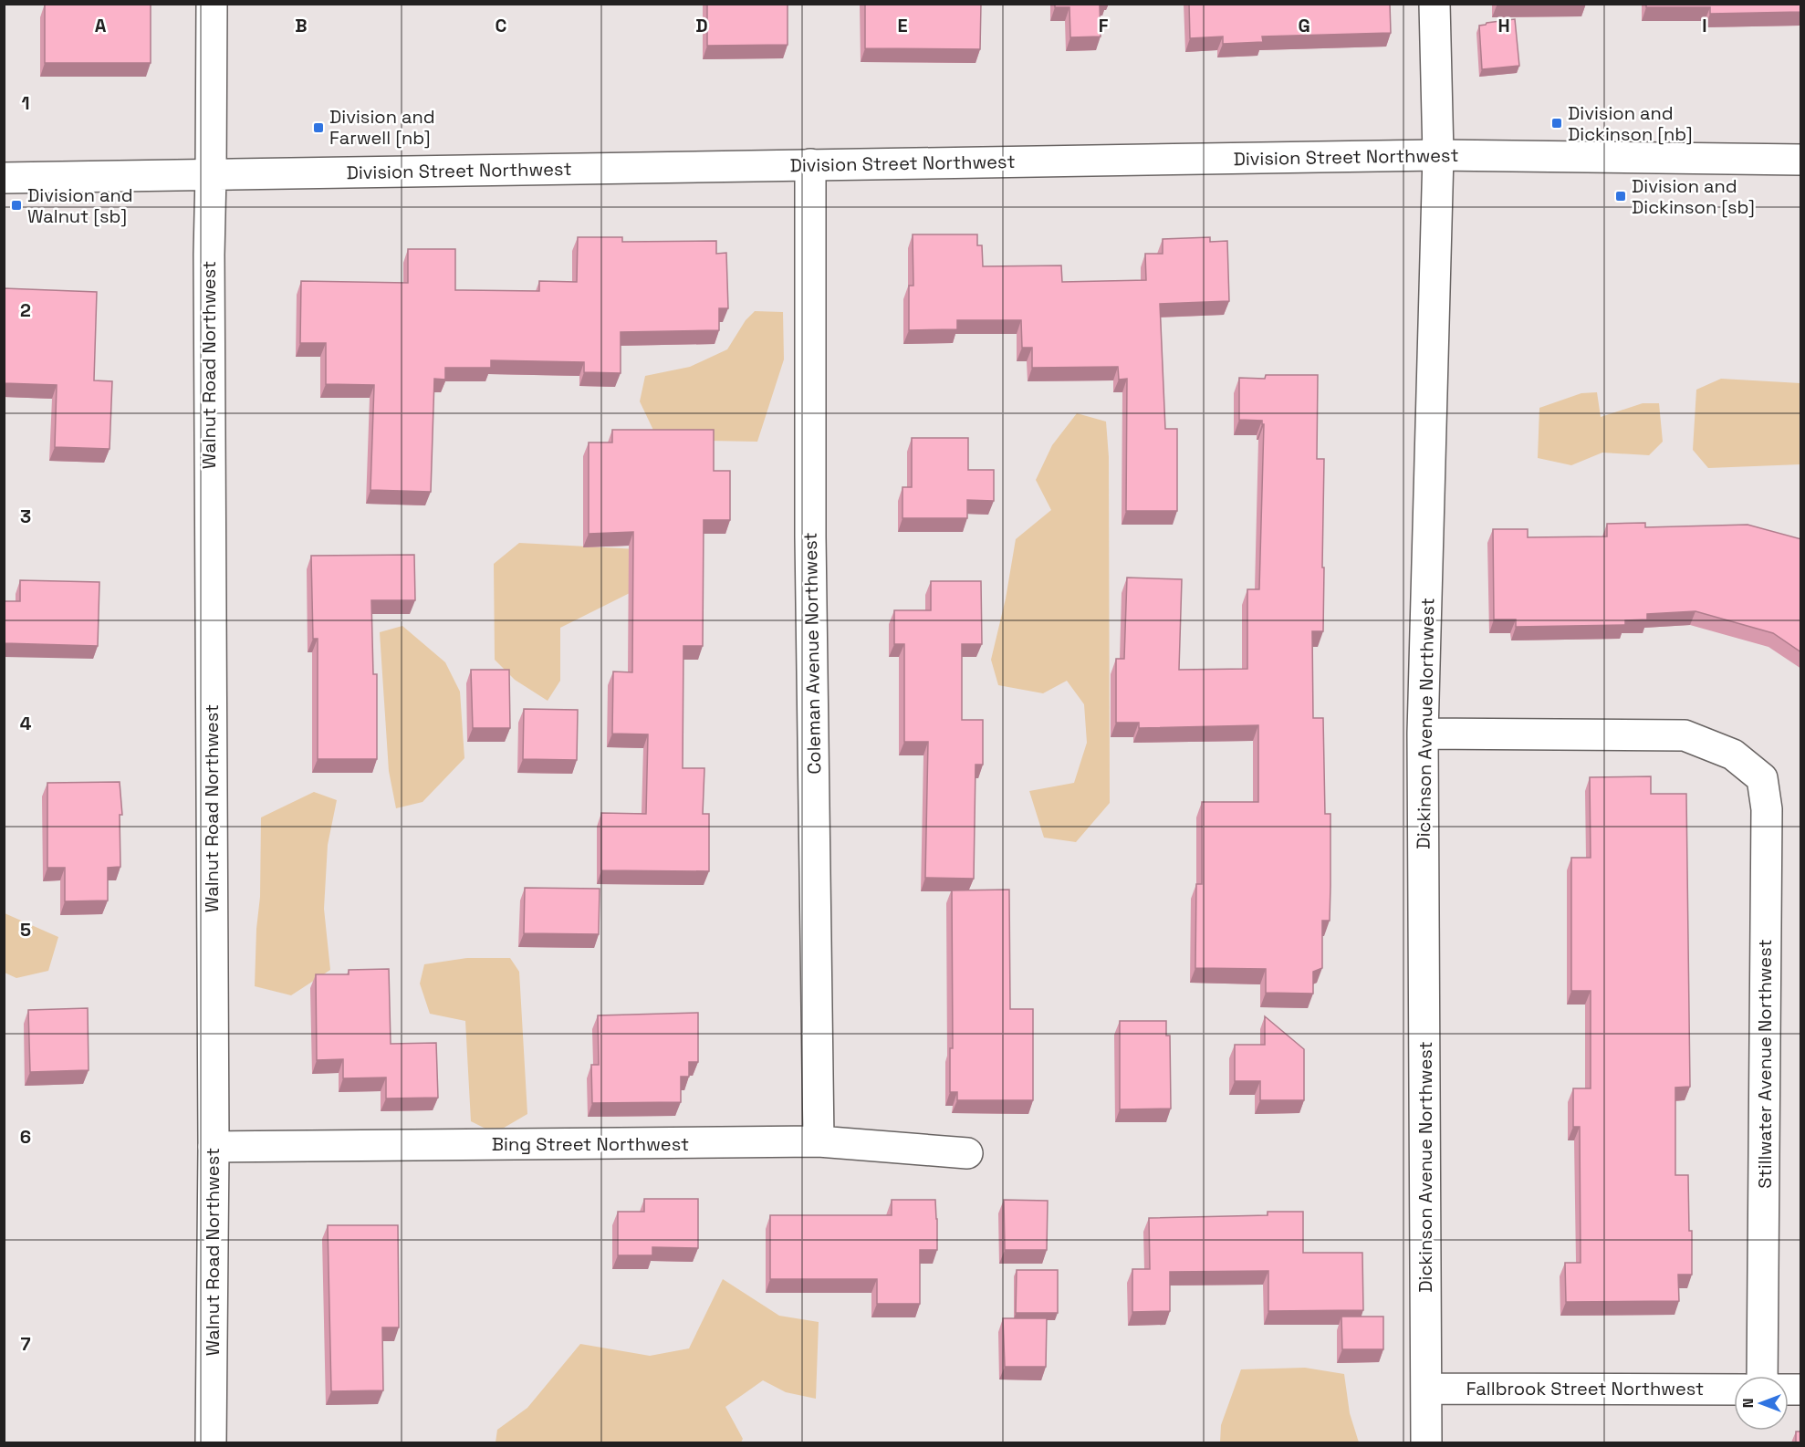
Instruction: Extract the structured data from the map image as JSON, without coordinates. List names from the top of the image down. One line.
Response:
{"streets":{"street":["Division Street Northwest","Walnut Road Northwest","Coleman Avenue Northwest","Dickinson Avenue Northwest","Stillwater Avenue Northwest","Bing Street Northwest","Fallbrook Street Northwest"]},"crossings":[["Division Street Northwest","Walnut Road Northwest"],["Division Street Northwest","Coleman Avenue Northwest"],["Division Street Northwest","Dickinson Avenue Northwest"],["Walnut Road Northwest","Bing Street Northwest"],["Coleman Avenue Northwest","Bing Street Northwest"],["Dickinson Avenue Northwest","Stillwater Avenue Northwest"],["Dickinson Avenue Northwest","Fallbrook Street Northwest"]],"places":{"transit":["Division and Dickinson [nb]","Division and Farwell [nb]","Division and Dickinson [sb]","Division and Walnut [sb]"]},"north":"left","grid":{"columns":["A","B","C","D","E","F","G","H","I"],"rows":["1","2","3","4","5","6","7"]}}
